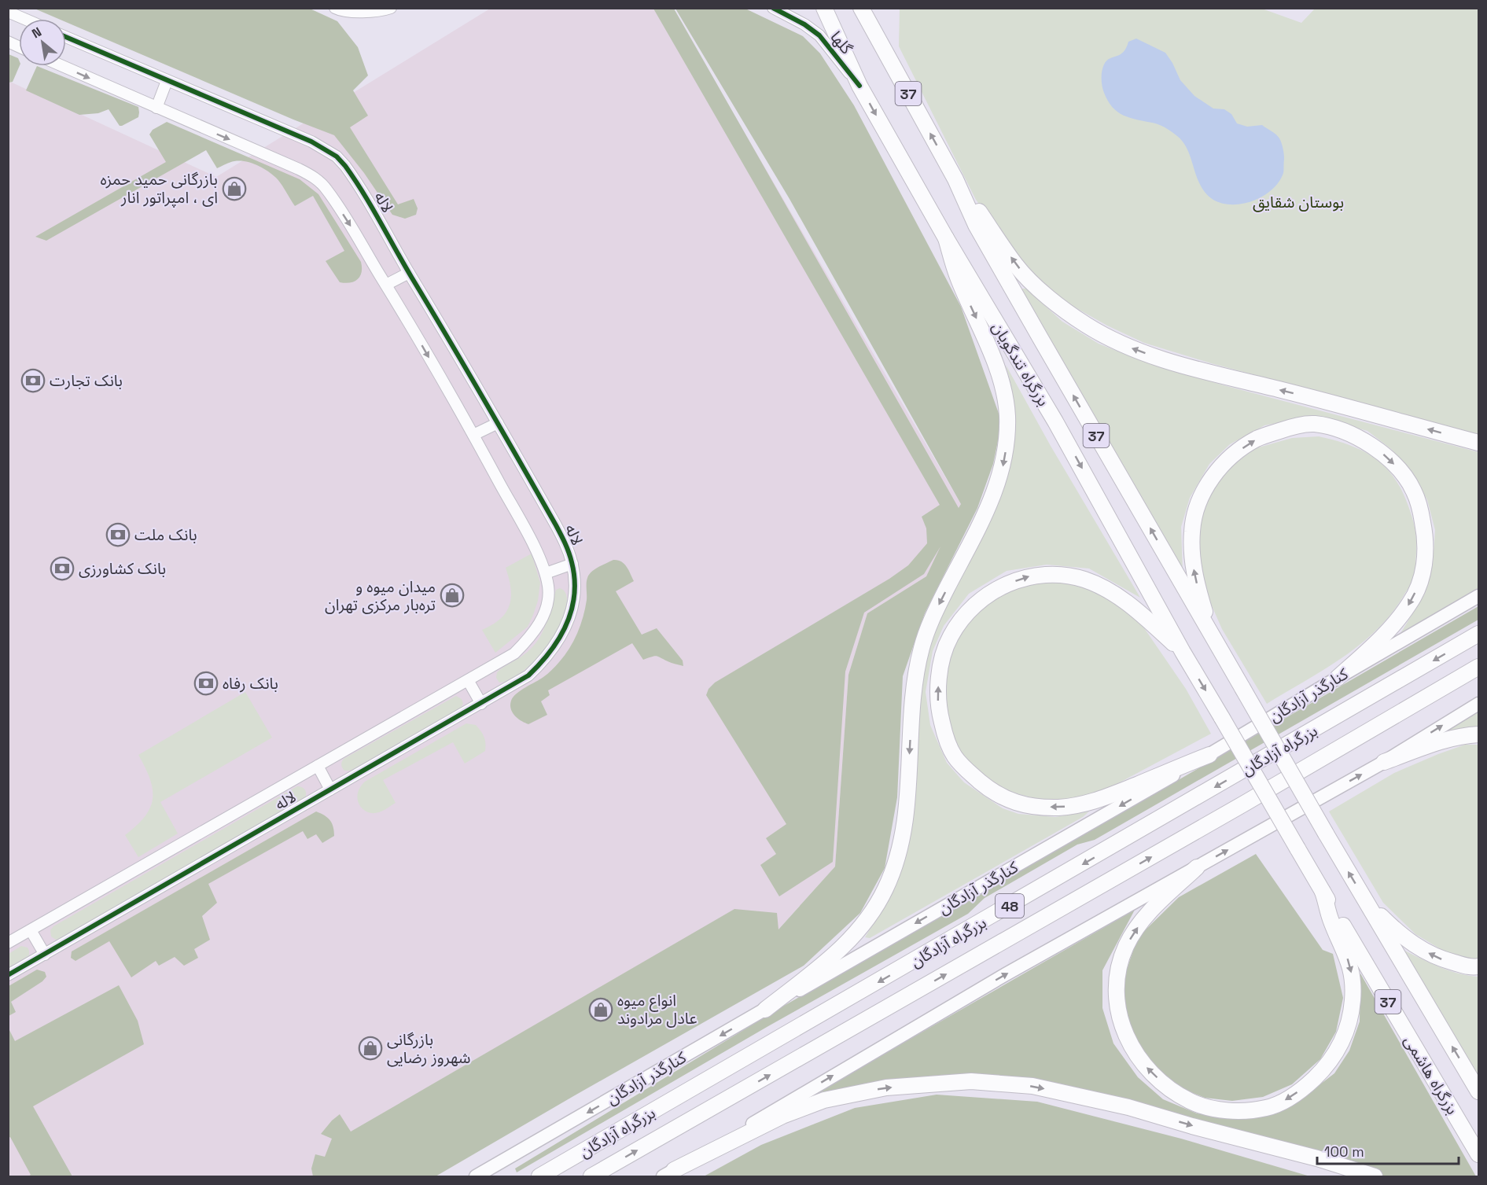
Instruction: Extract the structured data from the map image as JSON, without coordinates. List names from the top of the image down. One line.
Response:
{"streets":{"highway":["37","بزرگراه تندگویان","بزرگراه آزادگان","48","بزرگراه هاشمی"],"main road":["کنارگذر آزادگان"],"street":["گلها","لاله"]},"crossings":[["گلها","بزرگراه تندگویان"],["بزرگراه تندگویان","بزرگراه هاشمی"]],"parks":["بوستان شقایق"],"places":{"shop":["بازرگانی حمید حمزه ای ، امپراتور انار","میدان میوه و تره‌بار مرکزی تهران","انواع میوه عادل مرادوند","بازرگانی شهروز رضایی"],"bank":["بانک تجارت","بانک ملت","بانک کشاورزی","بانک رفاه"]},"scale_bar":"100 m","north":"top left"}
